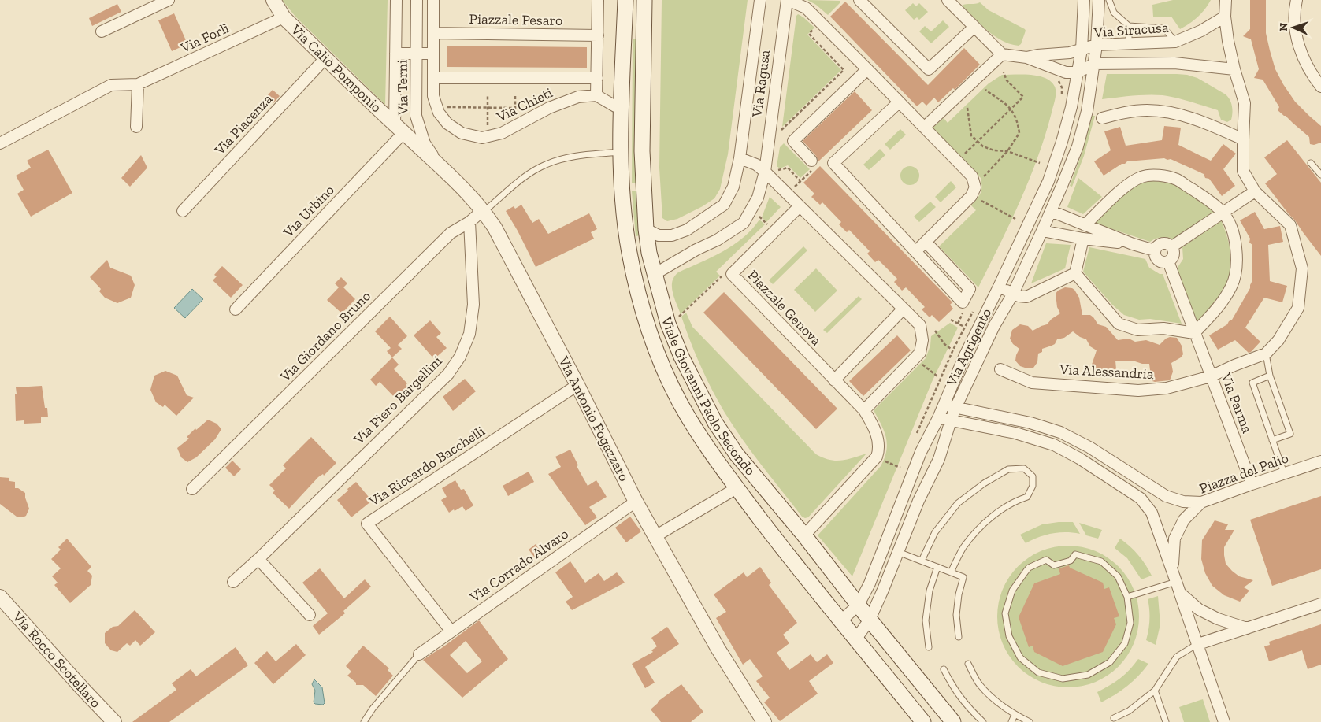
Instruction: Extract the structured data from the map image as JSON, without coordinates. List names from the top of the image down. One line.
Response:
{"streets":{"main road":["Viale Giovanni Paolo Secondo"],"street":["Piazzale Pesaro","Via Siracusa","Via Forlì","Via Caliò Pomponio","Via Ragusa","Via Terni","Via Chieti","Via Piacenza","Via Urbino","Piazzale Genova","Via Giordano Bruno","Via Agrigento","Via Alessandria","Via Piero Bargellini","Via Parma","Via Antonio Fogazzaro","Via Riccardo Bacchelli","Piazza del Palio","Via Corrado Alvaro","Via Rocco Scotellaro"]},"crossings":[["Piazzale Pesaro","Via Chieti"],["Via Siracusa","Via Agrigento"],["Via Forlì","Via Caliò Pomponio"],["Via Caliò Pomponio","Via Terni"],["Via Caliò Pomponio","Via Piacenza"],["Via Caliò Pomponio","Via Urbino"],["Via Caliò Pomponio","Via Antonio Fogazzaro"],["Via Ragusa","Viale Giovanni Paolo Secondo"],["Via Terni","Via Urbino"],["Via Terni","Via Antonio Fogazzaro"],["Via Urbino","Via Antonio Fogazzaro"],["Piazzale Genova","Viale Giovanni Paolo Secondo"],["Via Giordano Bruno","Via Piero Bargellini"],["Via Giordano Bruno","Via Antonio Fogazzaro"],["Via Agrigento","Viale Giovanni Paolo Secondo"],["Via Agrigento","Piazza del Palio"],["Via Alessandria","Via Parma"],["Via Parma","Piazza del Palio"],["Via Antonio Fogazzaro","Via Riccardo Bacchelli"],["Via Antonio Fogazzaro","Via Corrado Alvaro"],["Via Riccardo Bacchelli","Via Corrado Alvaro"]],"north":"left"}
